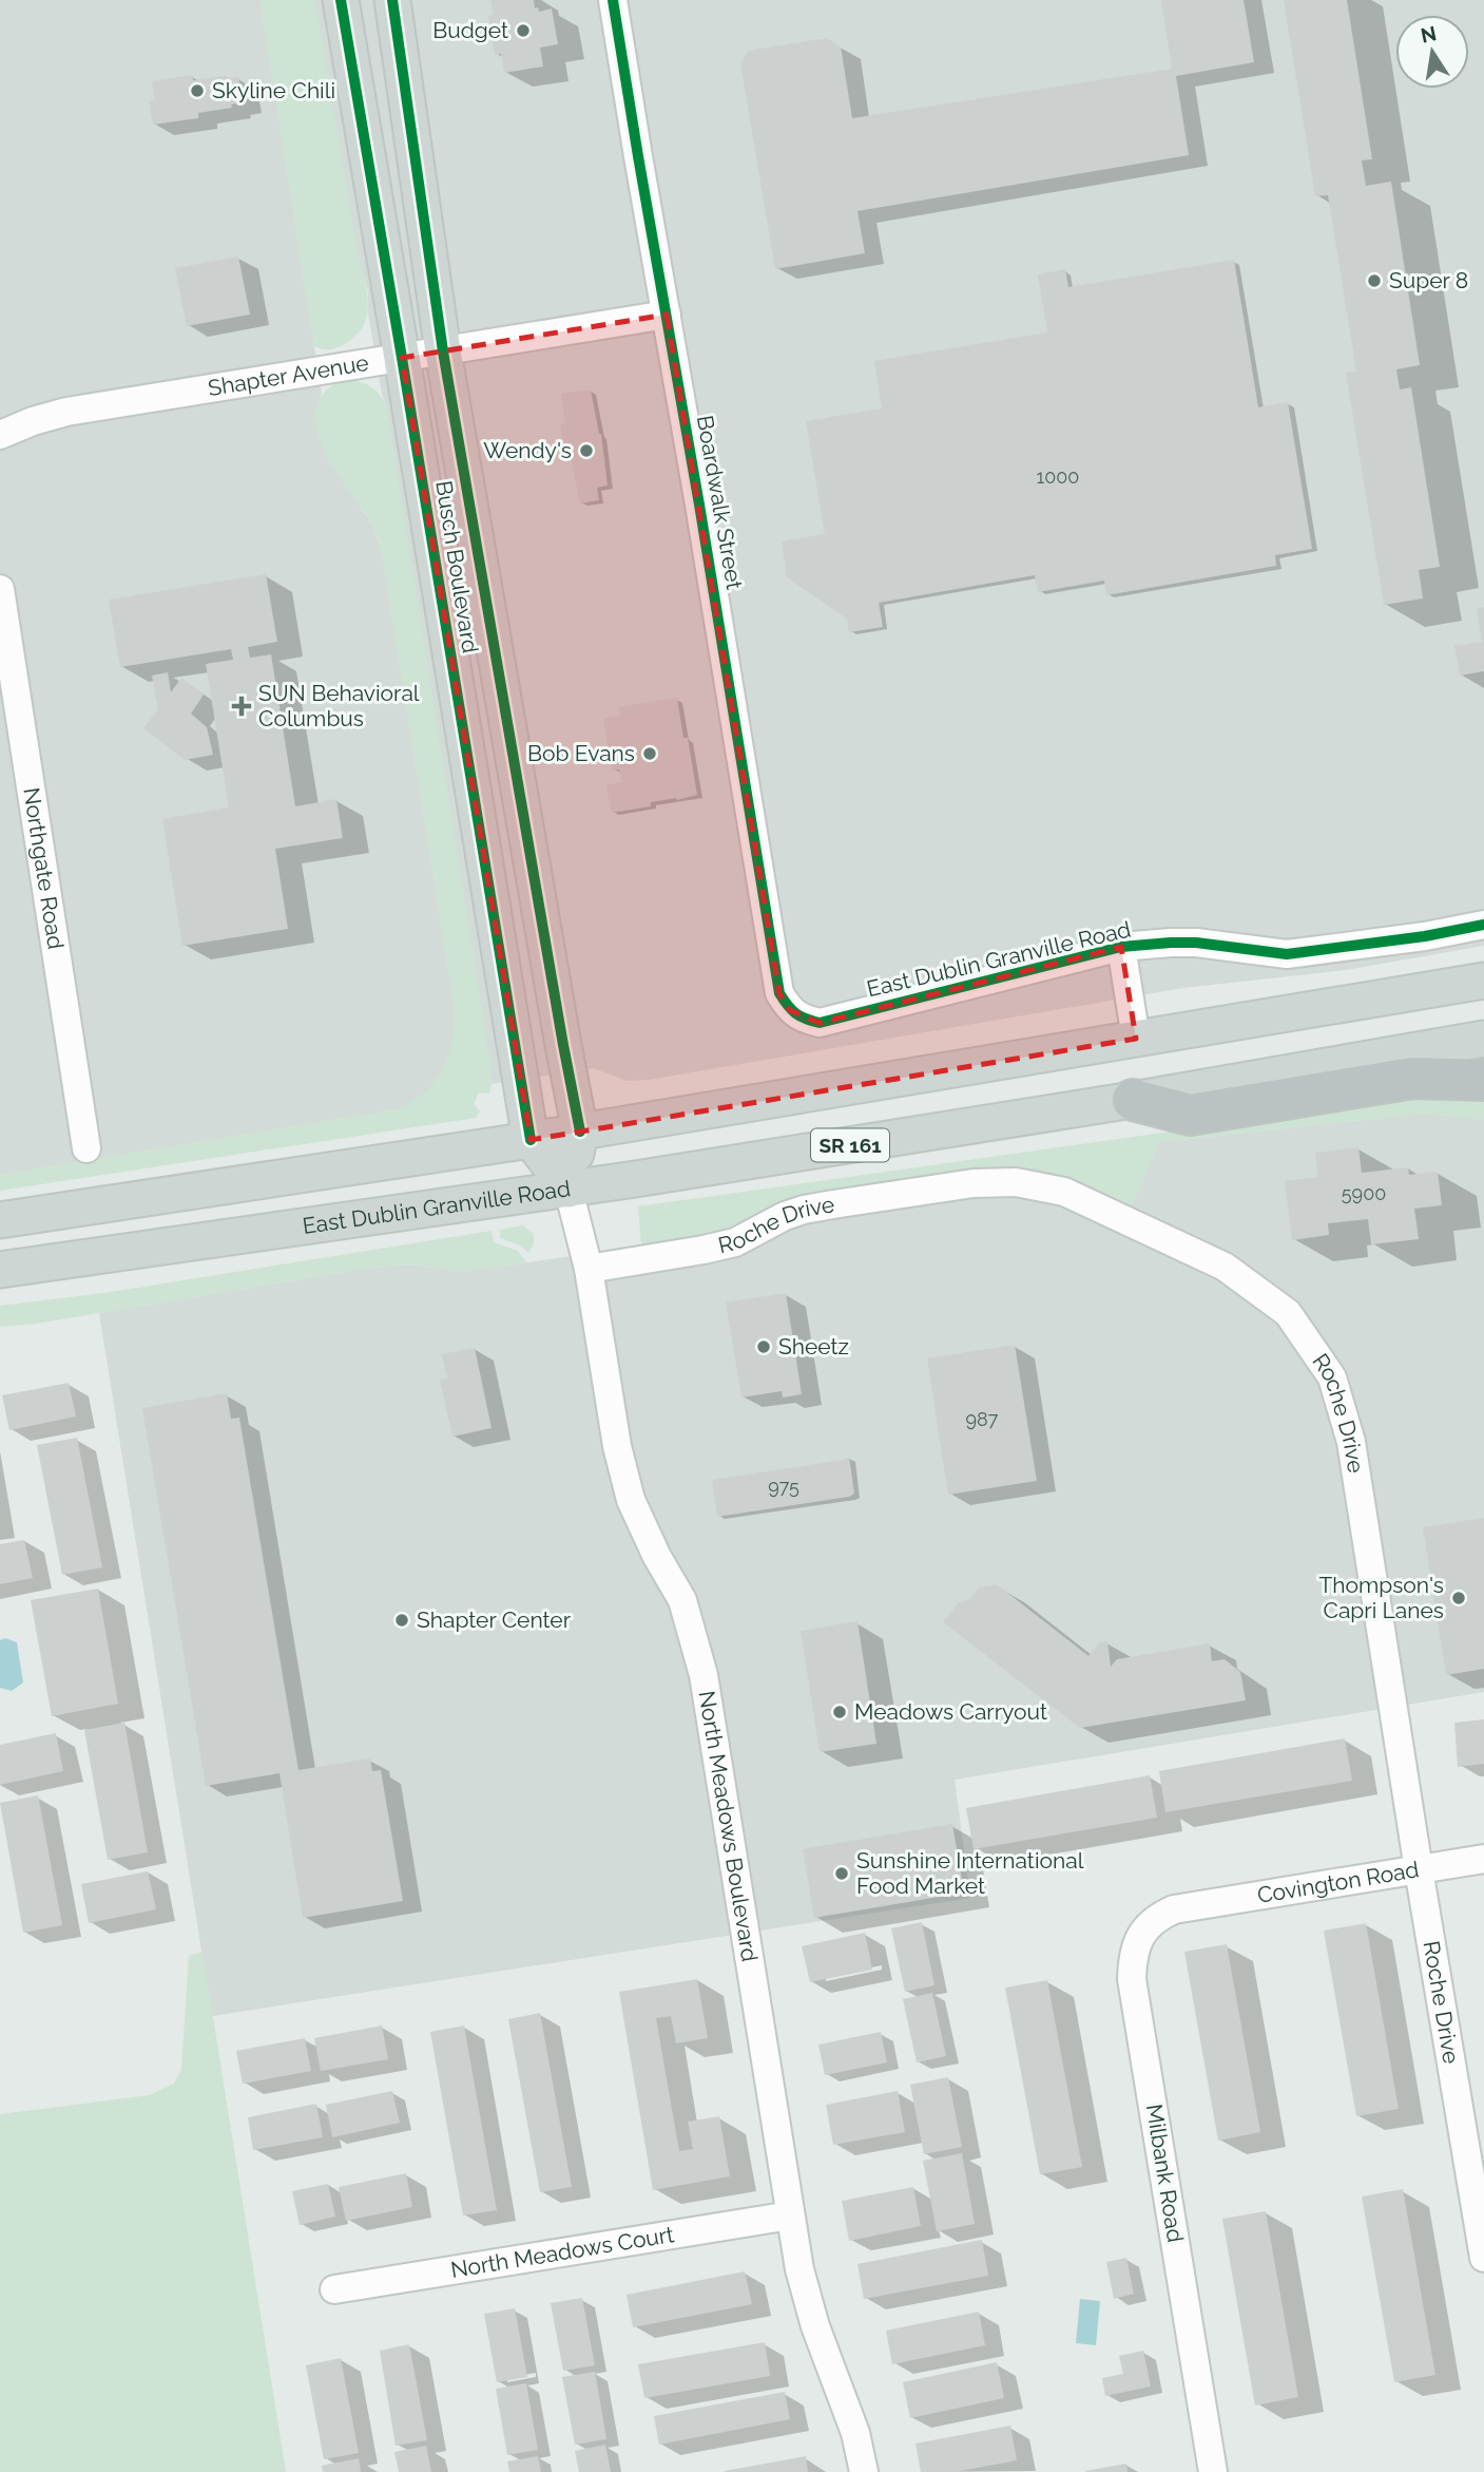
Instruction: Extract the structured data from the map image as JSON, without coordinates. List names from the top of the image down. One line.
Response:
{"streets":{"main road":["Busch Boulevard","East Dublin Granville Road","SR 161"],"street":["Shapter Avenue","Boardwalk Street","Northgate Road","Roche Drive","North Meadows Boulevard","Covington Road","Milbank Road","North Meadows Court"]},"crossings":[["Shapter Avenue","Boardwalk Street"],["Shapter Avenue","Busch Boulevard"],["Boardwalk Street","East Dublin Granville Road"],["Busch Boulevard","East Dublin Granville Road"],["Busch Boulevard","North Meadows Boulevard"],["East Dublin Granville Road","North Meadows Boulevard"],["Roche Drive","North Meadows Boulevard"],["Roche Drive","Covington Road"],["North Meadows Boulevard","North Meadows Court"],["Covington Road","Milbank Road"]],"places":{"other":["Budget","Skyline Chili","Super 8","Wendy's","Bob Evans","Sheetz","Thompson's Capri Lanes","Shapter Center","Meadows Carryout","Sunshine International Food Market"],"health":["SUN Behavioral Columbus"]},"house_numbers":["1000","5900","987","975"],"north":"top"}
